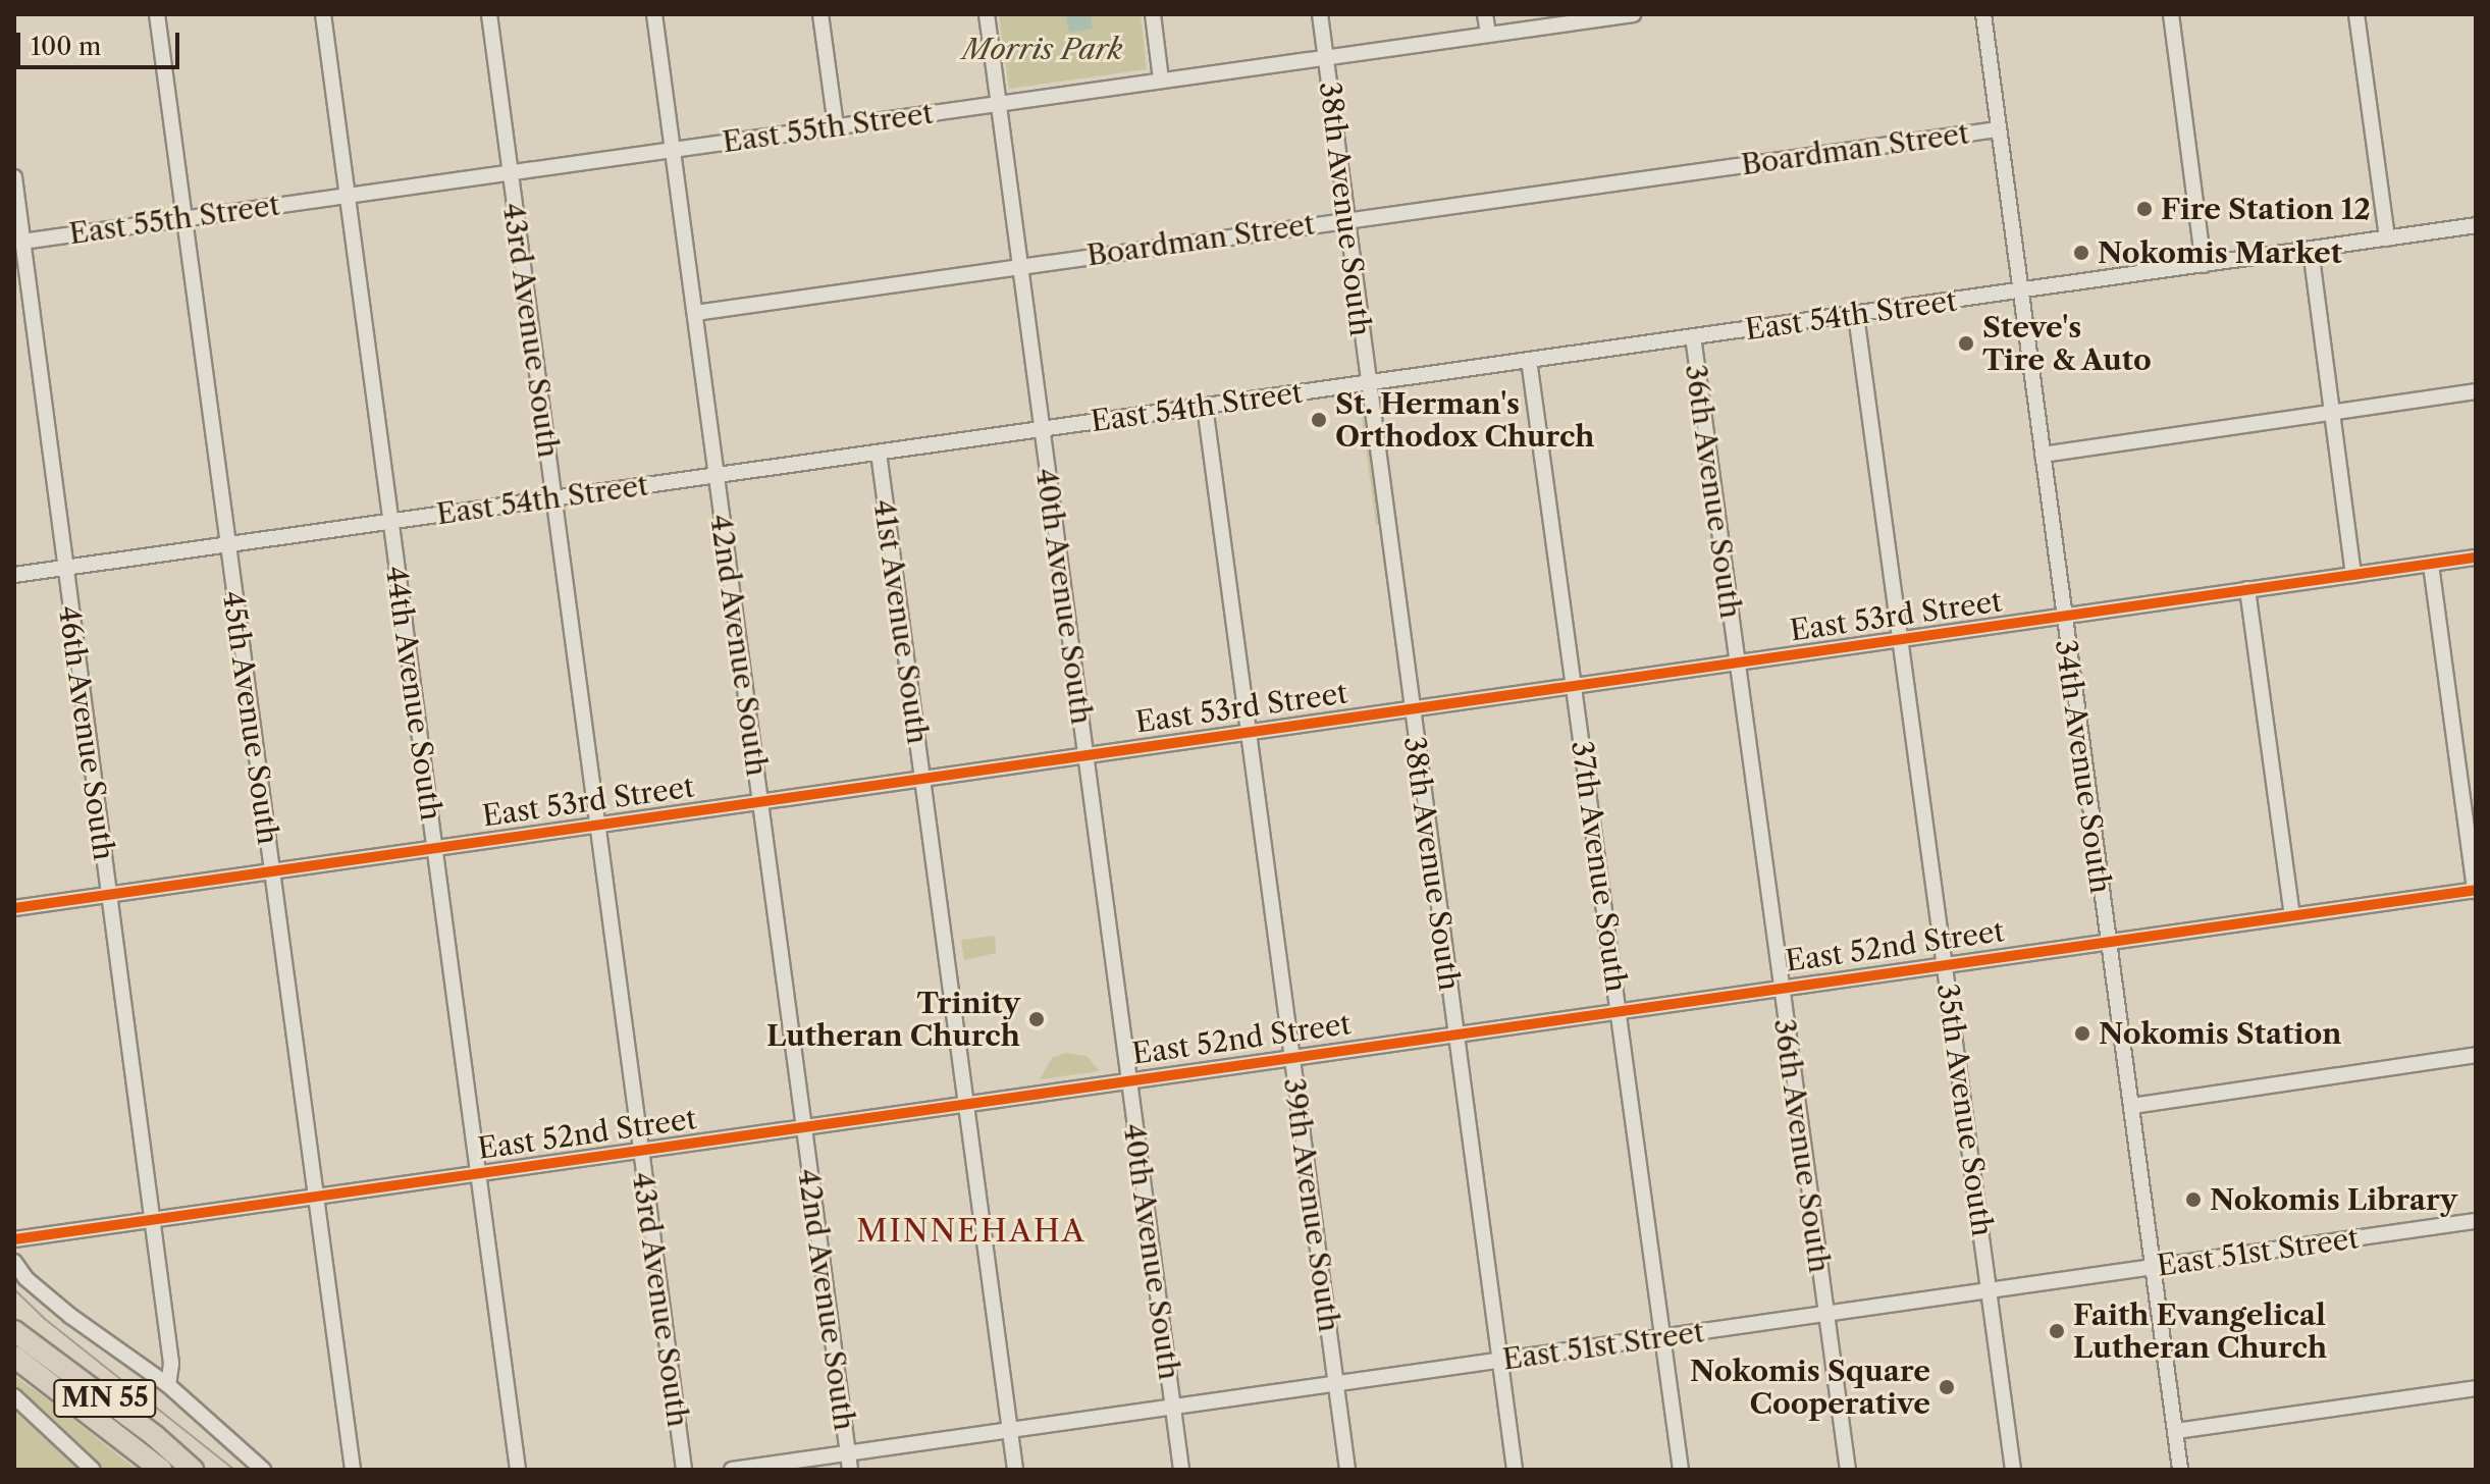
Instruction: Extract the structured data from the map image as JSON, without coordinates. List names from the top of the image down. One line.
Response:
{"streets":{"highway":["MN 55"],"street":["East 55th Street","Boardman Street","38th Avenue South","East 54th Street","43rd Avenue South","36th Avenue South","40th Avenue South","East 53rd Street","41st Avenue South","42nd Avenue South","44th Avenue South","45th Avenue South","46th Avenue South","34th Avenue South","37th Avenue South","East 52nd Street","35th Avenue South","39th Avenue South","East 51st Street"]},"crossings":[["East 55th Street","38th Avenue South"],["East 55th Street","43rd Avenue South"],["East 55th Street","40th Avenue South"],["East 55th Street","42nd Avenue South"],["East 55th Street","44th Avenue South"],["East 55th Street","45th Avenue South"],["East 55th Street","46th Avenue South"],["Boardman Street","38th Avenue South"],["Boardman Street","40th Avenue South"],["Boardman Street","42nd Avenue South"],["Boardman Street","34th Avenue South"],["38th Avenue South","East 54th Street"],["38th Avenue South","East 53rd Street"],["38th Avenue South","East 52nd Street"],["38th Avenue South","East 51st Street"],["East 54th Street","43rd Avenue South"],["East 54th Street","36th Avenue South"],["East 54th Street","40th Avenue South"],["East 54th Street","41st Avenue South"],["East 54th Street","42nd Avenue South"],["East 54th Street","44th Avenue South"],["East 54th Street","45th Avenue South"],["East 54th Street","46th Avenue South"],["East 54th Street","34th Avenue South"],["East 54th Street","37th Avenue South"],["East 54th Street","35th Avenue South"],["East 54th Street","39th Avenue South"],["43rd Avenue South","East 53rd Street"],["43rd Avenue South","East 52nd Street"],["36th Avenue South","East 53rd Street"],["36th Avenue South","East 52nd Street"],["36th Avenue South","East 51st Street"],["40th Avenue South","East 53rd Street"],["40th Avenue South","East 52nd Street"],["40th Avenue South","East 51st Street"],["East 53rd Street","41st Avenue South"],["East 53rd Street","42nd Avenue South"],["East 53rd Street","44th Avenue South"],["East 53rd Street","45th Avenue South"],["East 53rd Street","46th Avenue South"],["East 53rd Street","34th Avenue South"],["East 53rd Street","37th Avenue South"],["East 53rd Street","35th Avenue South"],["East 53rd Street","39th Avenue South"],["41st Avenue South","East 52nd Street"],["41st Avenue South","East 51st Street"],["42nd Avenue South","East 52nd Street"],["42nd Avenue South","East 51st Street"],["44th Avenue South","East 52nd Street"],["45th Avenue South","East 52nd Street"],["46th Avenue South","East 52nd Street"],["34th Avenue South","East 52nd Street"],["34th Avenue South","East 51st Street"],["37th Avenue South","East 52nd Street"],["37th Avenue South","East 51st Street"],["East 52nd Street","35th Avenue South"],["East 52nd Street","39th Avenue South"],["35th Avenue South","East 51st Street"],["39th Avenue South","East 51st Street"]],"districts":["MINNEHAHA"],"parks":["Morris Park"],"places":["Fire Station 12","Nokomis Market","Steve's Tire & Auto","St. Herman's Orthodox Church","Trinity Lutheran Church","Nokomis Station","Nokomis Library","Faith Evangelical Lutheran Church","Nokomis Square Cooperative"],"scale_bar":"100 m"}
